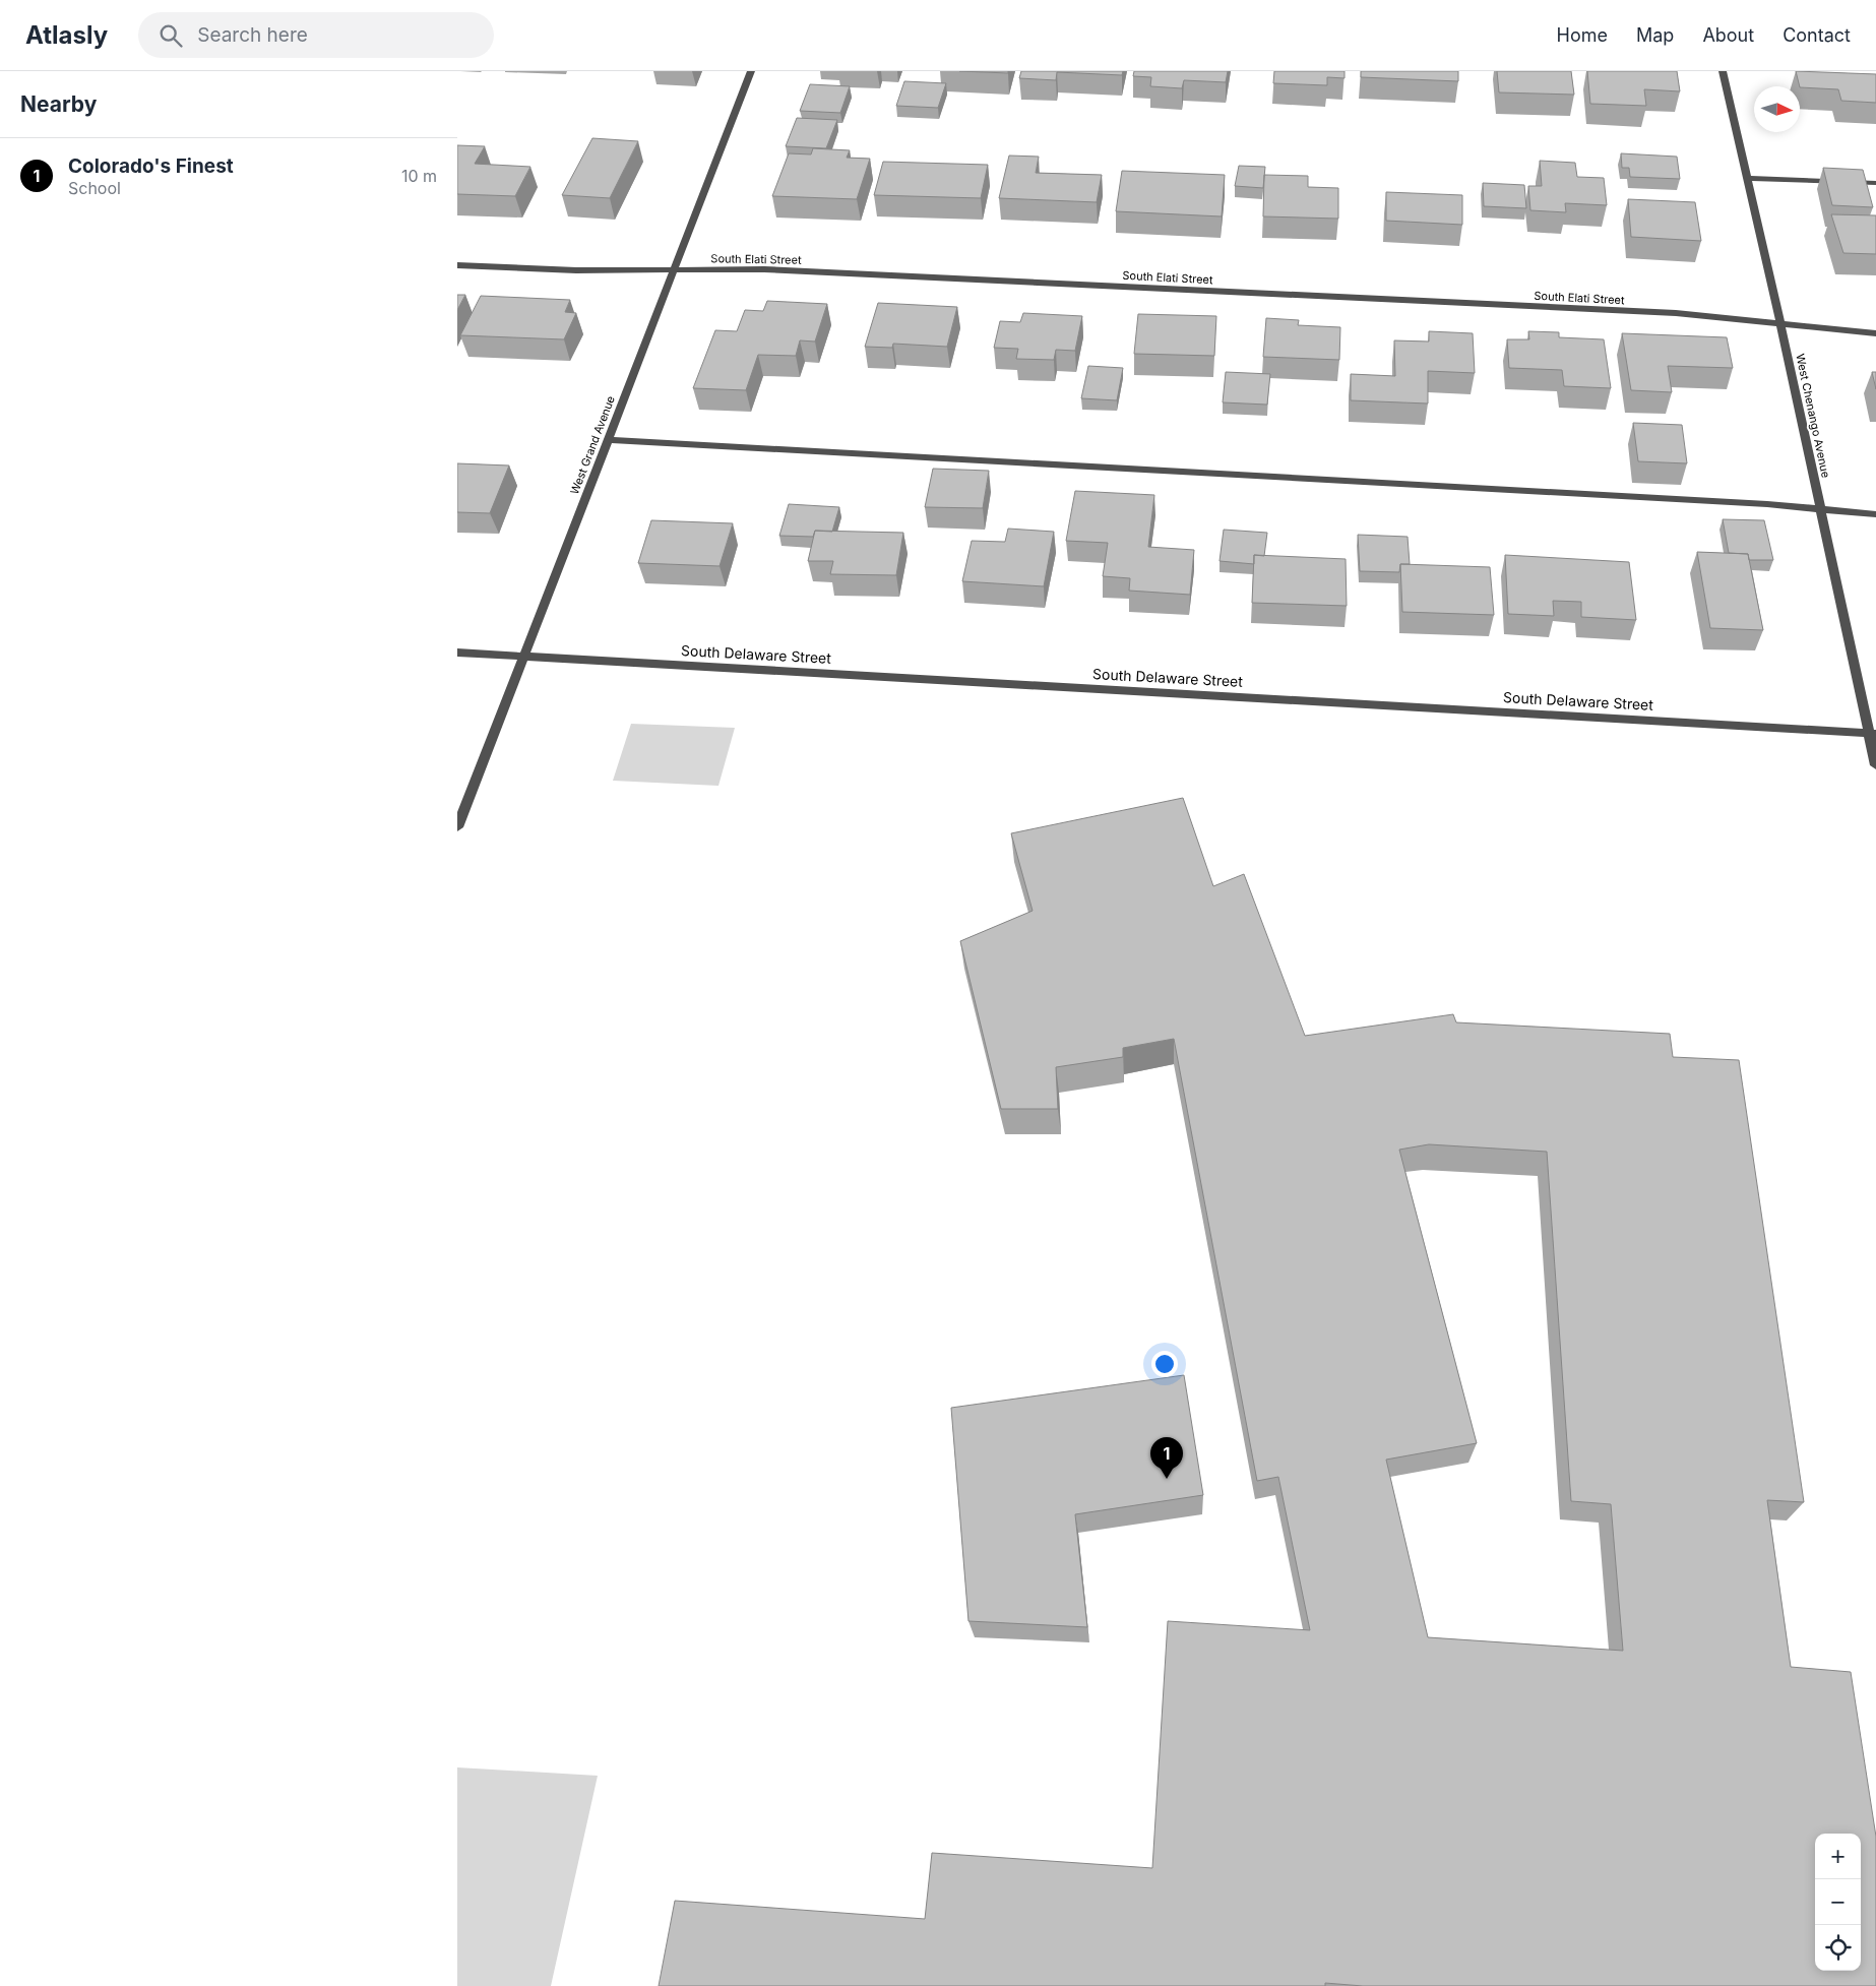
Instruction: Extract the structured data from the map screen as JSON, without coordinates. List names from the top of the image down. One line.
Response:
{"streets":{"street":["South Elati Street","West Chenango Avenue","West Grand Avenue","South Delaware Street"]},"crossings":[["South Elati Street","West Chenango Avenue"],["South Elati Street","West Grand Avenue"],["West Chenango Avenue","South Delaware Street"],["West Grand Avenue","South Delaware Street"]],"north":"right","page":{"header":"Atlasly","search":"Search here","nav":["Home","Map","About","Contact"],"heading":"Nearby","list":[{"mark":"1","name":"Colorado's Finest","note":"School","value":"10 m"}],"pins":"1","map_buttons":["+","−"]}}
